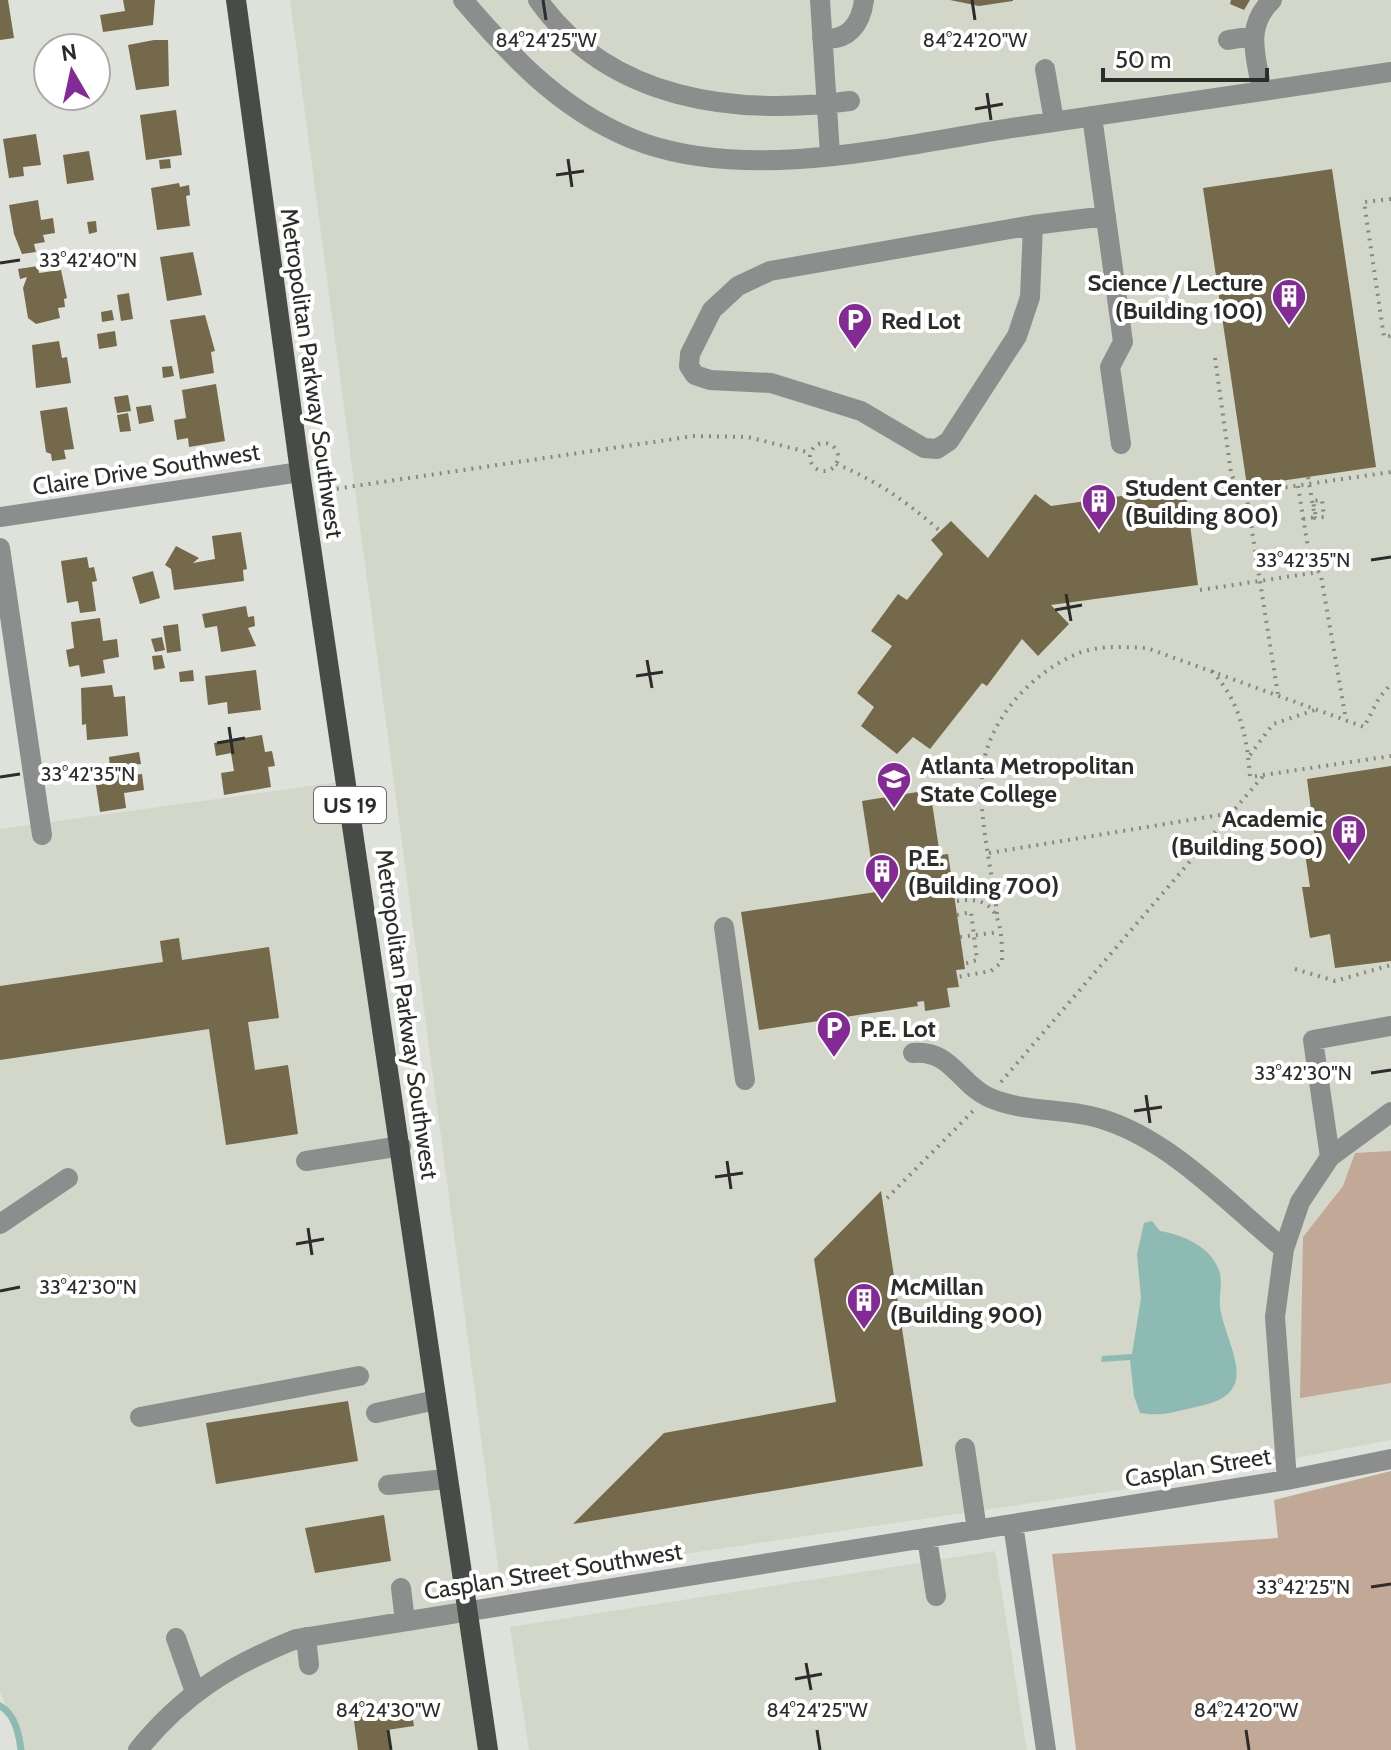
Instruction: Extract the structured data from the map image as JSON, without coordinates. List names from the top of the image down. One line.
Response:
{"streets":{"main road":["Metropolitan Parkway Southwest","US 19"],"street":["Claire Drive Southwest","Casplan Street","Casplan Street Southwest"]},"crossings":[["Metropolitan Parkway Southwest","Claire Drive Southwest"],["Metropolitan Parkway Southwest","Casplan Street Southwest"],["Casplan Street","Casplan Street Southwest"]],"places":{"building":["Science / Lecture (Building 100)","Student Center (Building 800)","Academic (Building 500)","P.E. (Building 700)","McMillan (Building 900)"],"parking":["Red Lot","P.E. Lot"],"school or university":["Atlanta Metropolitan State College"]},"scale_bar":"50 m","north":"top","coordinates":["84°24'25\"W","84°24'20\"W","33°42'40\"N","33°42'35\"N","33°42'30\"N","33°42'25\"N","84°24'30\"W"]}
